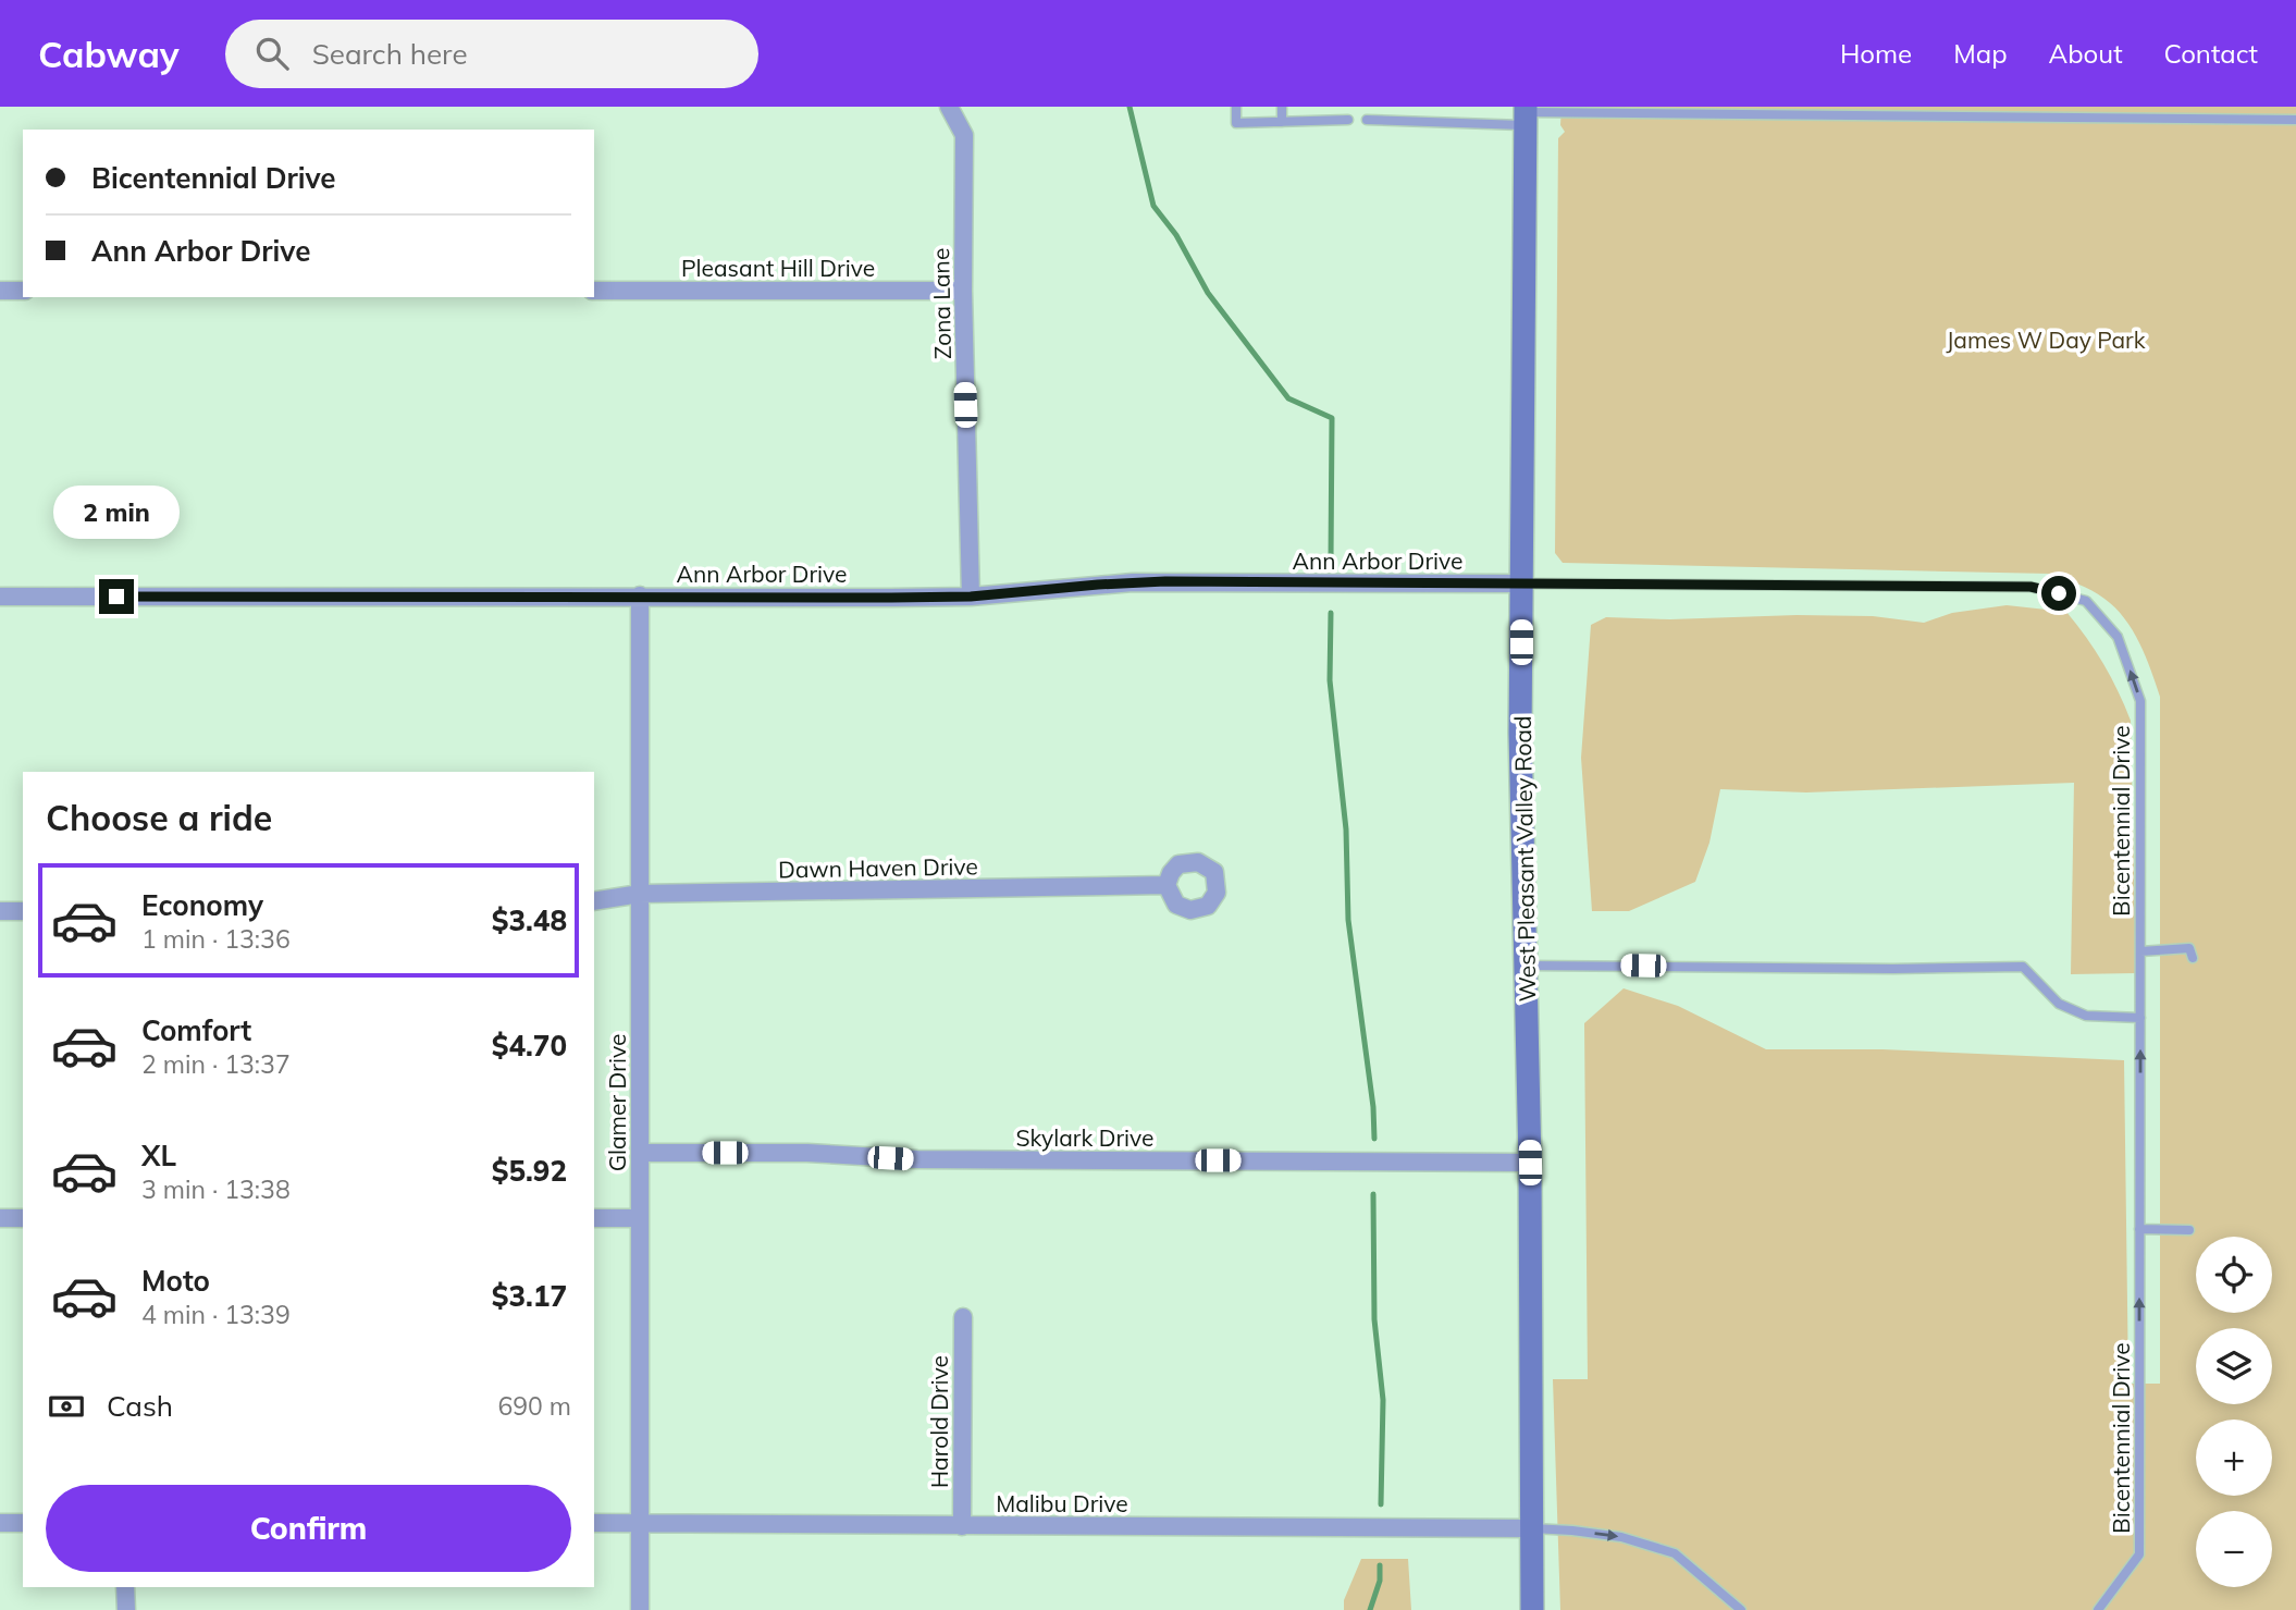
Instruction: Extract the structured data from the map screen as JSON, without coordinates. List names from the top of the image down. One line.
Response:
{"streets":{"main road":["West Pleasant Valley Road"],"street":["Pleasant Hill Drive","Zona Lane","Ann Arbor Drive","Dawn Haven Drive","Glamer Drive","Skylark Drive","Harold Drive","Malibu Drive"],"lane":["Bicentennial Drive"]},"crossings":[["Pleasant Hill Drive","Zona Lane"],["Zona Lane","Ann Arbor Drive"],["Ann Arbor Drive","Bicentennial Drive"],["Ann Arbor Drive","West Pleasant Valley Road"],["Ann Arbor Drive","Glamer Drive"],["Bicentennial Drive","West Pleasant Valley Road"],["West Pleasant Valley Road","Skylark Drive"],["West Pleasant Valley Road","Malibu Drive"],["Dawn Haven Drive","Glamer Drive"],["Glamer Drive","Skylark Drive"],["Glamer Drive","Malibu Drive"],["Harold Drive","Malibu Drive"]],"parks":["James W Day Park"],"page":{"header":"Cabway","search":"Search here","nav":["Home","Map","About","Contact"],"banner":["Bicentennial Drive","Ann Arbor Drive"],"bubble":"2 min","heading":"Choose a ride","list":[{"name":"Economy","note":"1 min · 13:36","value":"$3.48"},{"name":"Comfort","note":"2 min · 13:37","value":"$4.70"},{"name":"XL","note":"3 min · 13:38","value":"$5.92"},{"name":"Moto","note":"4 min · 13:39","value":"$3.17"}],"map_buttons":["+","−"],"pay":["Cash","690 m"],"buttons":"Confirm"}}
